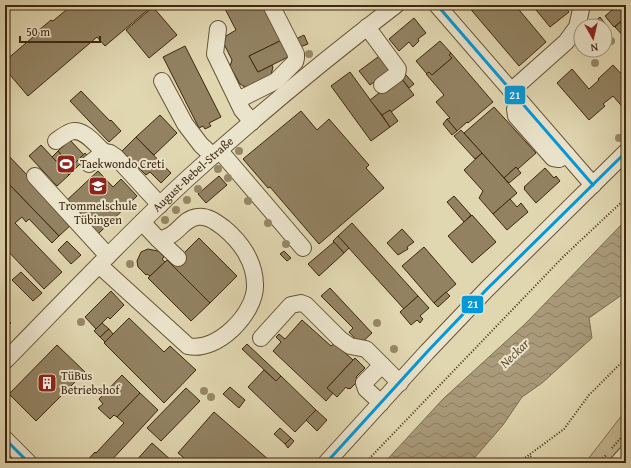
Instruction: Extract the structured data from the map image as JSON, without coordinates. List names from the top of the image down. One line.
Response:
{"streets":{"street":["August-Bebel-Straße"]},"water":["Neckar"],"places":{"sports":["Taekwondo Creti"],"school or university":["Trommelschule Tübingen"],"building":["TüBus Betriebshof"]},"lines":["transit line 21"],"scale_bar":"50 m","north":"bottom"}
